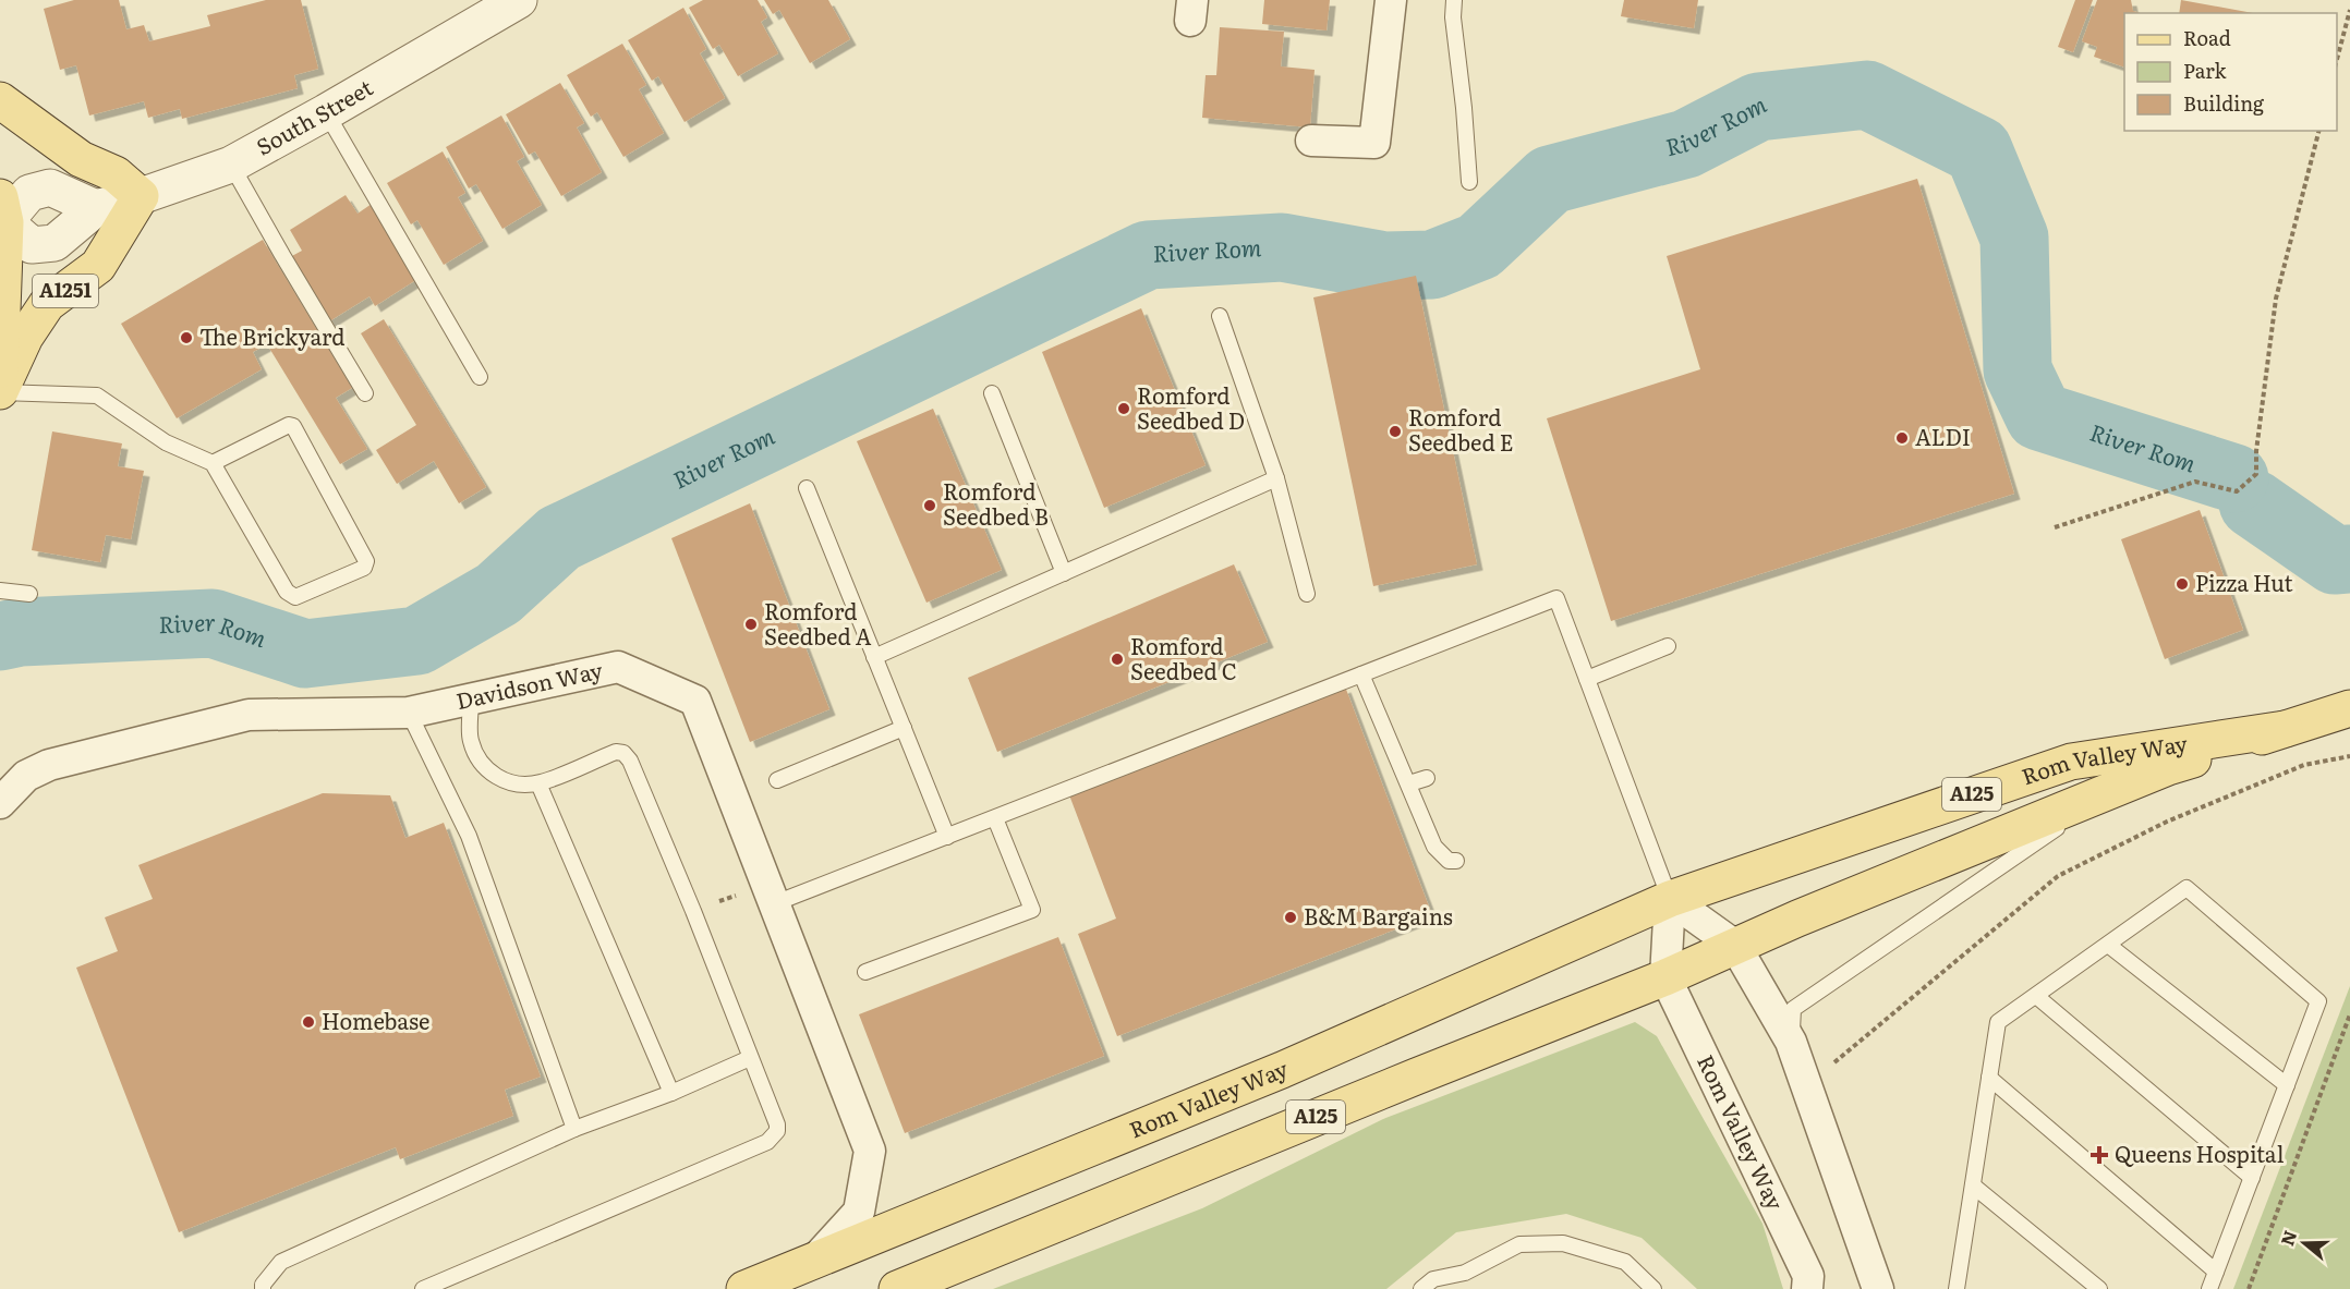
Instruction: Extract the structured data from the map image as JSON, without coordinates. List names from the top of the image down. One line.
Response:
{"streets":{"main road":["A1251","Rom Valley Way","A125"],"street":["South Street","Davidson Way"]},"crossings":[["South Street","A1251"],["Davidson Way","Rom Valley Way"]],"water":["River Rom"],"places":{"other":["The Brickyard","Romford Seedbed D","Romford Seedbed E","ALDI","Romford Seedbed B","Pizza Hut","Romford Seedbed A","Romford Seedbed C","B&M Bargains","Homebase"],"health":["Queens Hospital"]},"legend":["Road","Park","Building"],"north":"left"}
